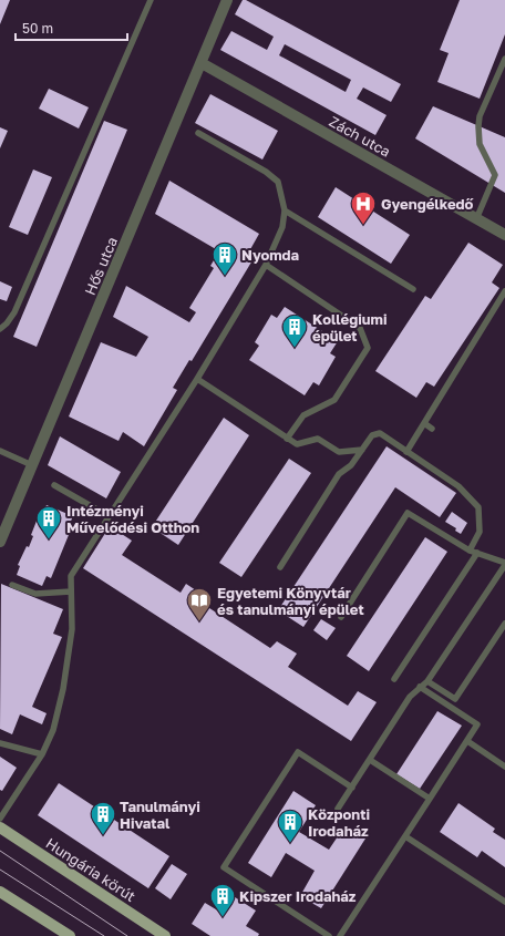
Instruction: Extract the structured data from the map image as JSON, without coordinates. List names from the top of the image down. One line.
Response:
{"streets":{"main road":["Hungária körút"],"street":["Zách utca","Hős utca"]},"crossings":[["Zách utca","Hős utca"]],"places":{"hospital":["Gyengélkedő"],"building":["Nyomda","Kollégiumi épület","Intézményi Művelődési Otthon","Tanulmányi Hivatal","Központi Irodaház","Kipszer Irodaház"],"library":["Egyetemi Könyvtár és tanulmányi épület"]},"scale_bar":"50 m"}
